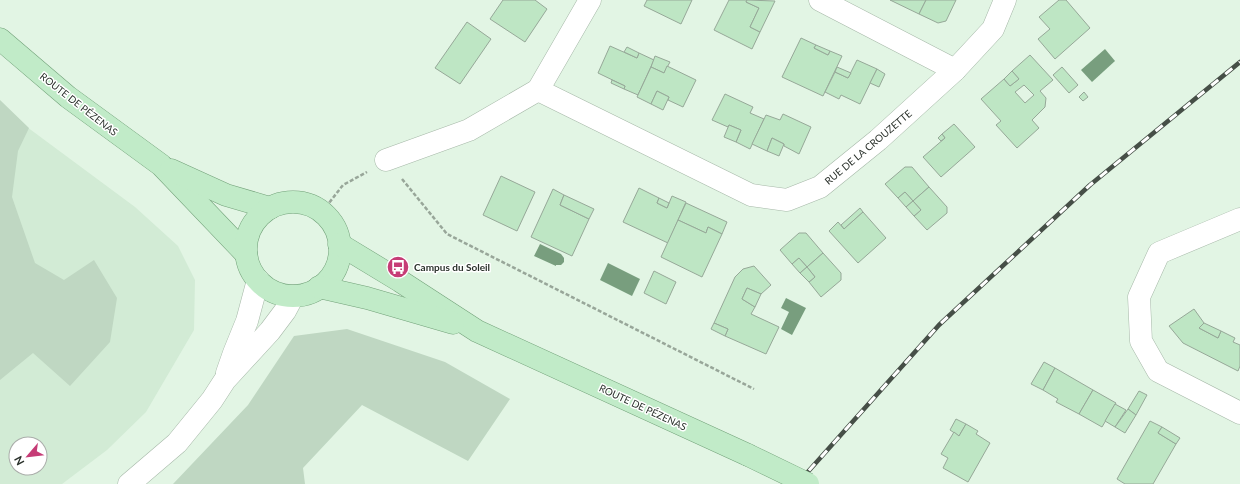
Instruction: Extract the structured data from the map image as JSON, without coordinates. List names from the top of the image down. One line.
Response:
{"streets":{"main road":["ROUTE DE PÉZENAS"],"street":["RUE DE LA CROUZETTE"]},"places":{"bus stop":["Campus du Soleil"]},"north":"bottom left"}
